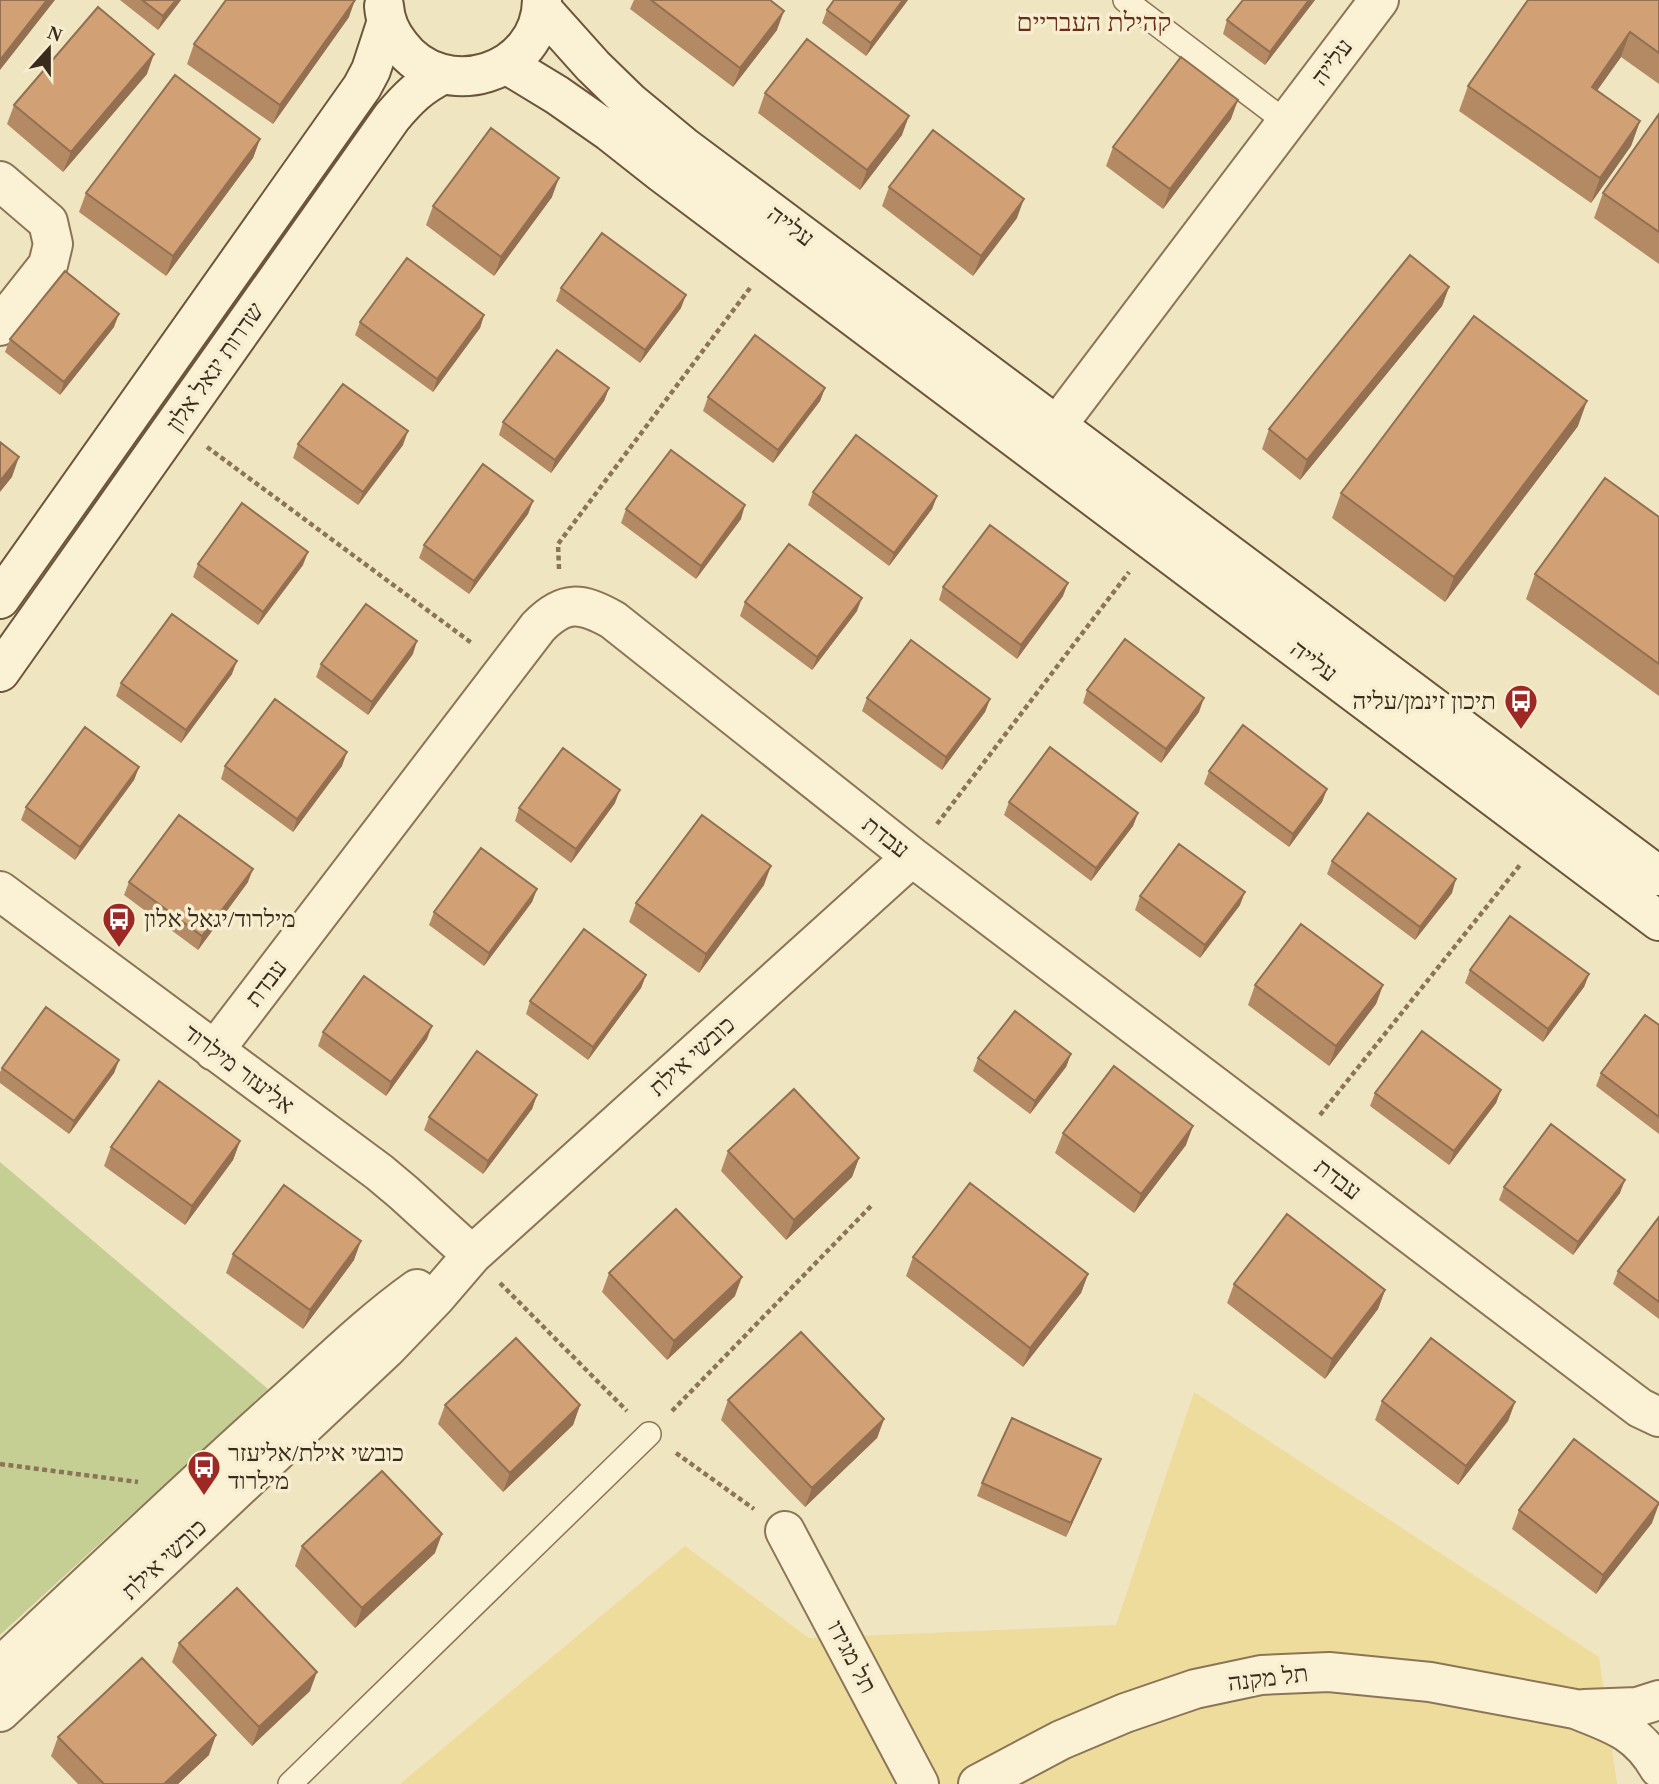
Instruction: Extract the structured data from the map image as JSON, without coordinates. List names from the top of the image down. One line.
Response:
{"streets":{"street":["עלייה","שדרות יגאל אלון","עבדת","כובשי אילת","אליעזר מילרוד","תל מגידו","תל מקנה"]},"crossings":[["עבדת","כובשי אילת"],["עבדת","אליעזר מילרוד"],["כובשי אילת","אליעזר מילרוד"]],"districts":["קהילת העבריים"],"places":{"bus stop":["תיכון זינמן/עליה","מילרוד/יגאל אלון","כובשי אילת/אליעזר מילרוד"]},"north":"top"}
